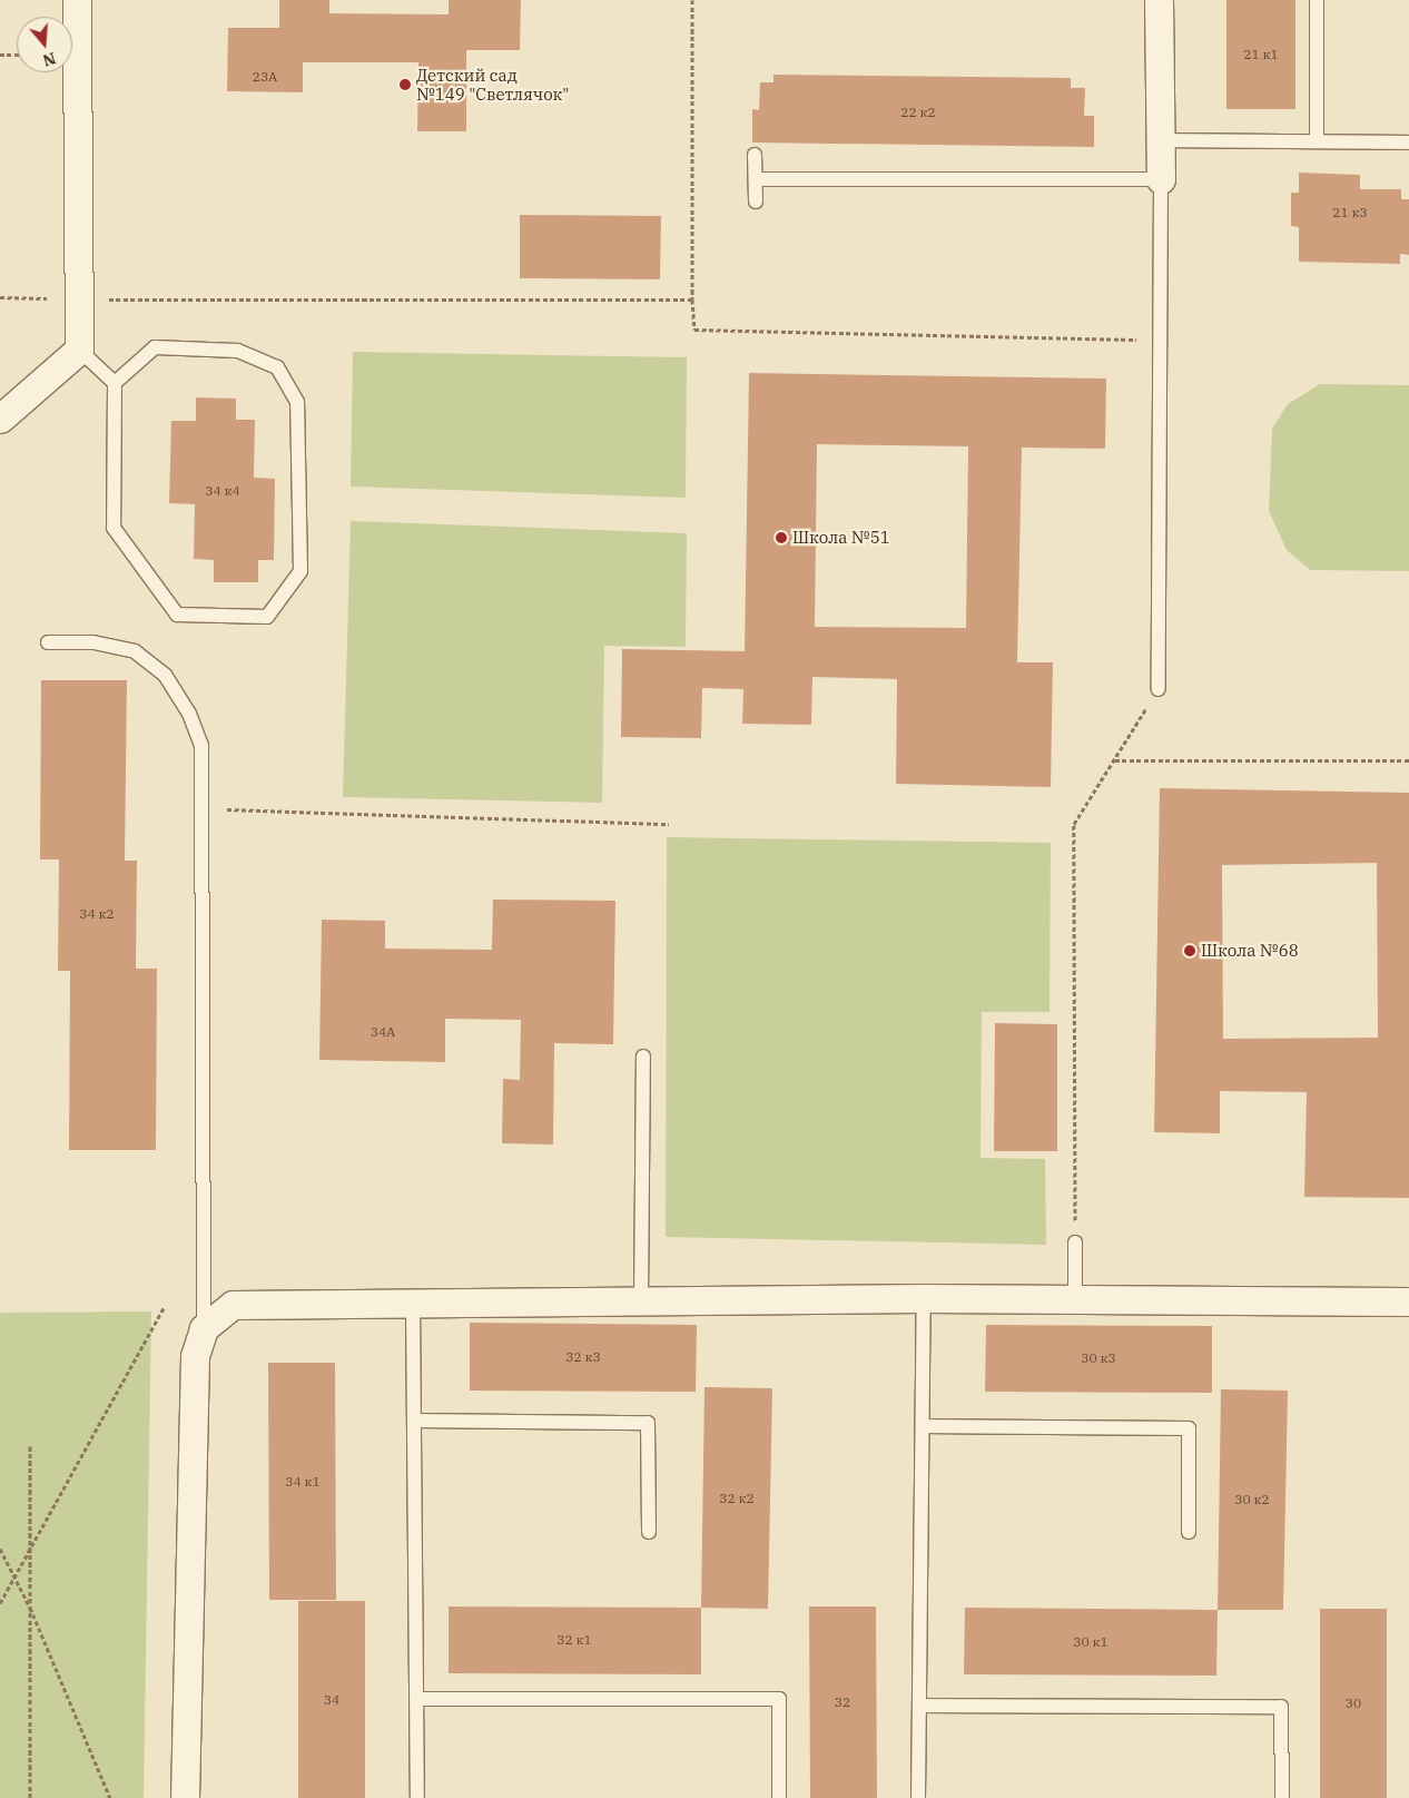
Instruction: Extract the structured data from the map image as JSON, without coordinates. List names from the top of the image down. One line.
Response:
{"places":["Детский сад №149 \"Светлячок\"","Школа №51","Школа №68"],"house_numbers":["21 к1","23А","22 к2","21 к3","34 к4","34 к2","34А","32 к3","30 к3","34 к1","32 к2","30 к2","32 к1","30 к1","34","32","30"],"north":"bottom"}
